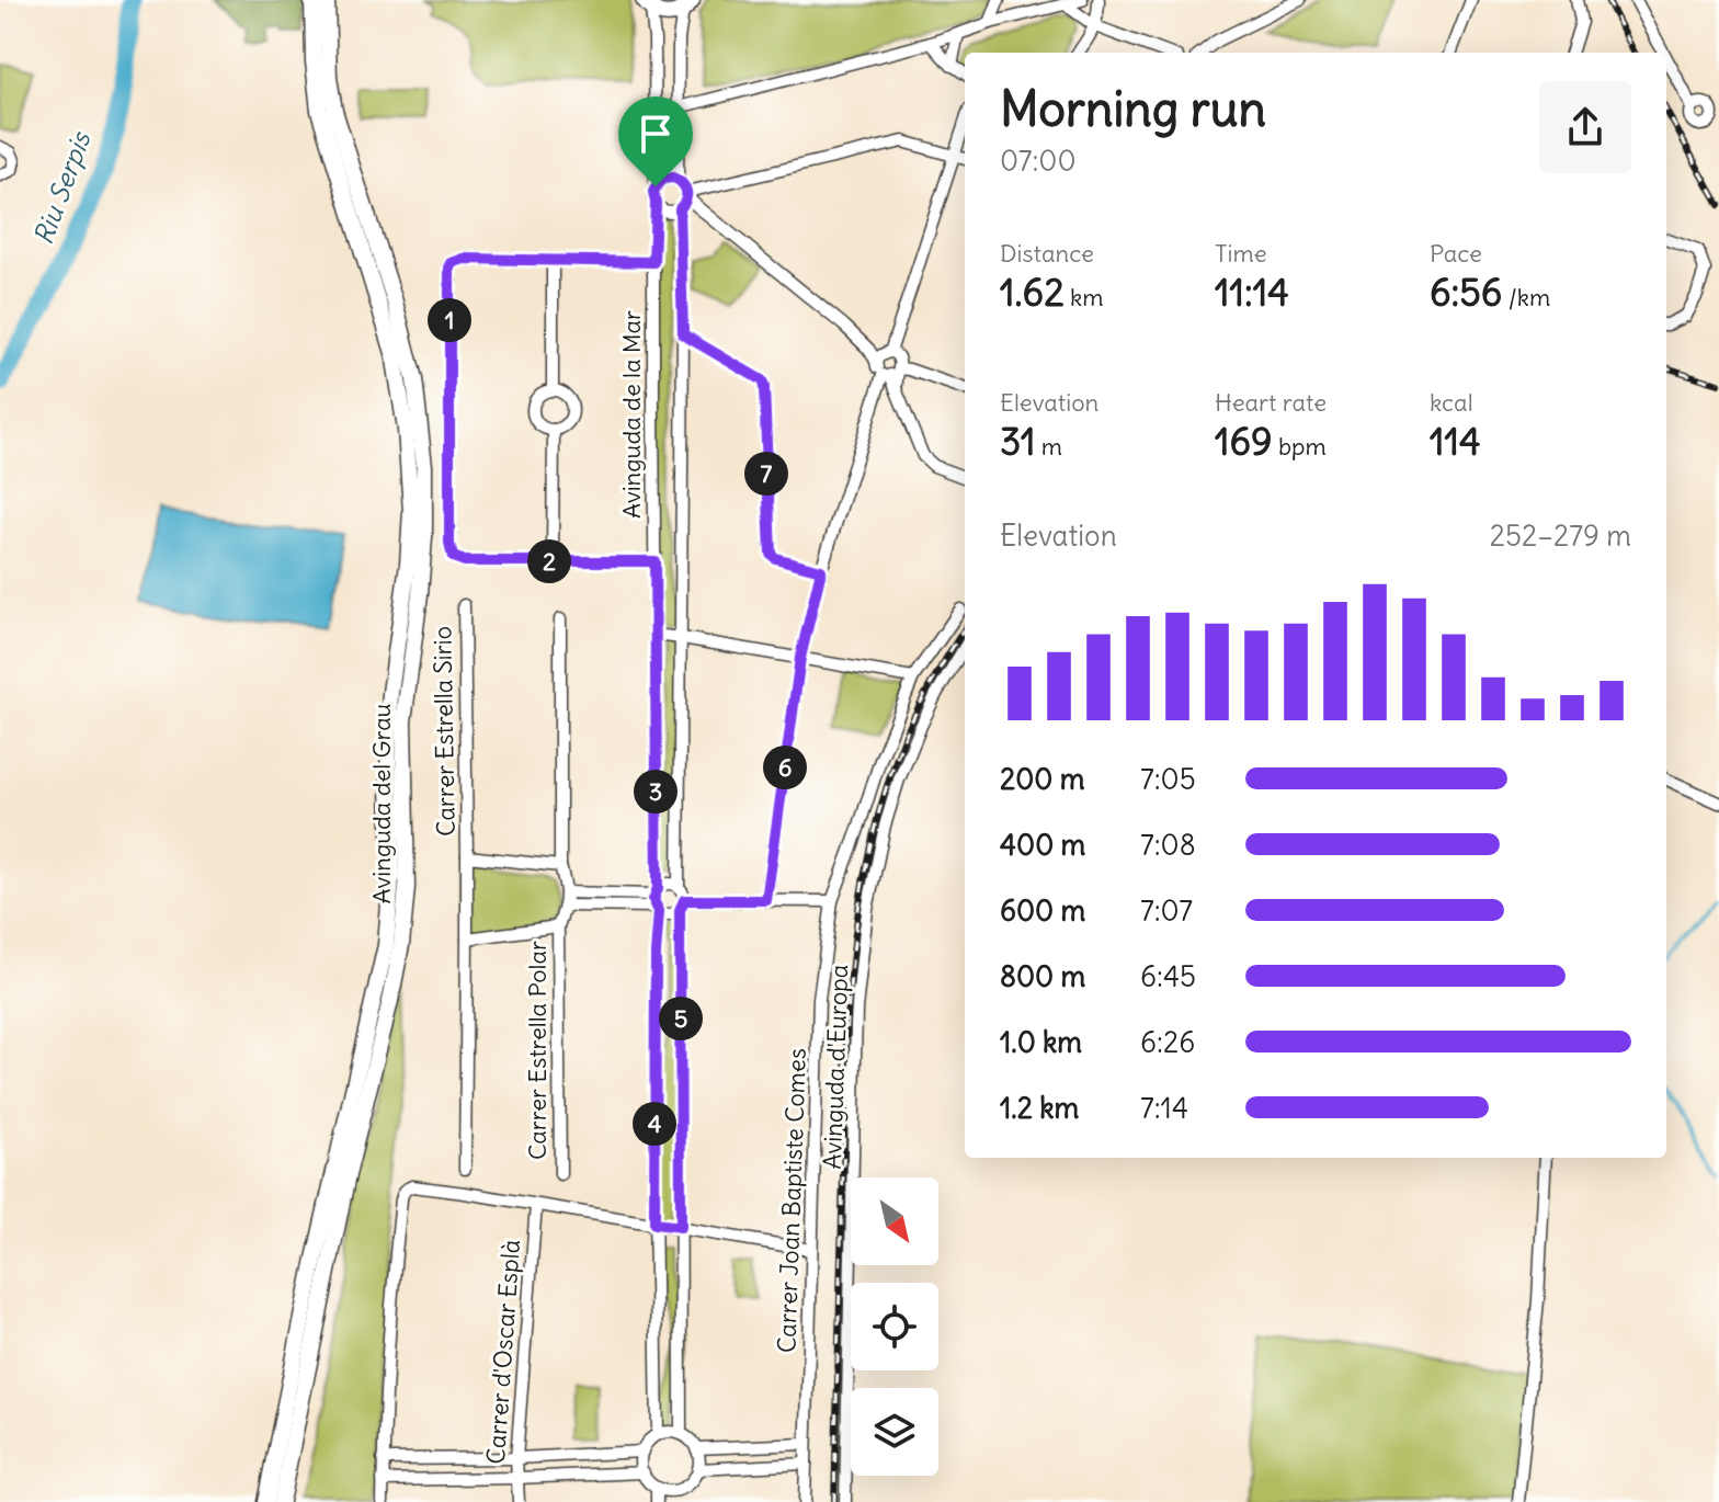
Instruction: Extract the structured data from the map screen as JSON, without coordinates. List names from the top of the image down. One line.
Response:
{"streets":{"main road":["Avinguda del Grau"],"street":["Avinguda de la Mar","Carrer Estrella Sirio","Carrer Estrella Polar","Avinguda d'Europa","Carrer Joan Baptiste Comes","Carrer d'Oscar Esplà"]},"water":["Riu Serpis"],"north":"bottom right","page":{"heading":["Morning run","07:00"],"stats":[["Distance","1.62 km"],["Time","11:14"],["Pace","6:56 /km"],["Elevation","31 m"],["Heart rate","169 bpm"],["kcal","114"]],"pins":["1","7","2","6","3","5","4"],"chart":["Elevation","252–279 m"],"list":[{"name":"200 m","note":"7:05"},{"name":"400 m","note":"7:08"},{"name":"600 m","note":"7:07"},{"name":"800 m","note":"6:45"},{"name":"1.0 km","note":"6:26"},{"name":"1.2 km","note":"7:14"}]}}
